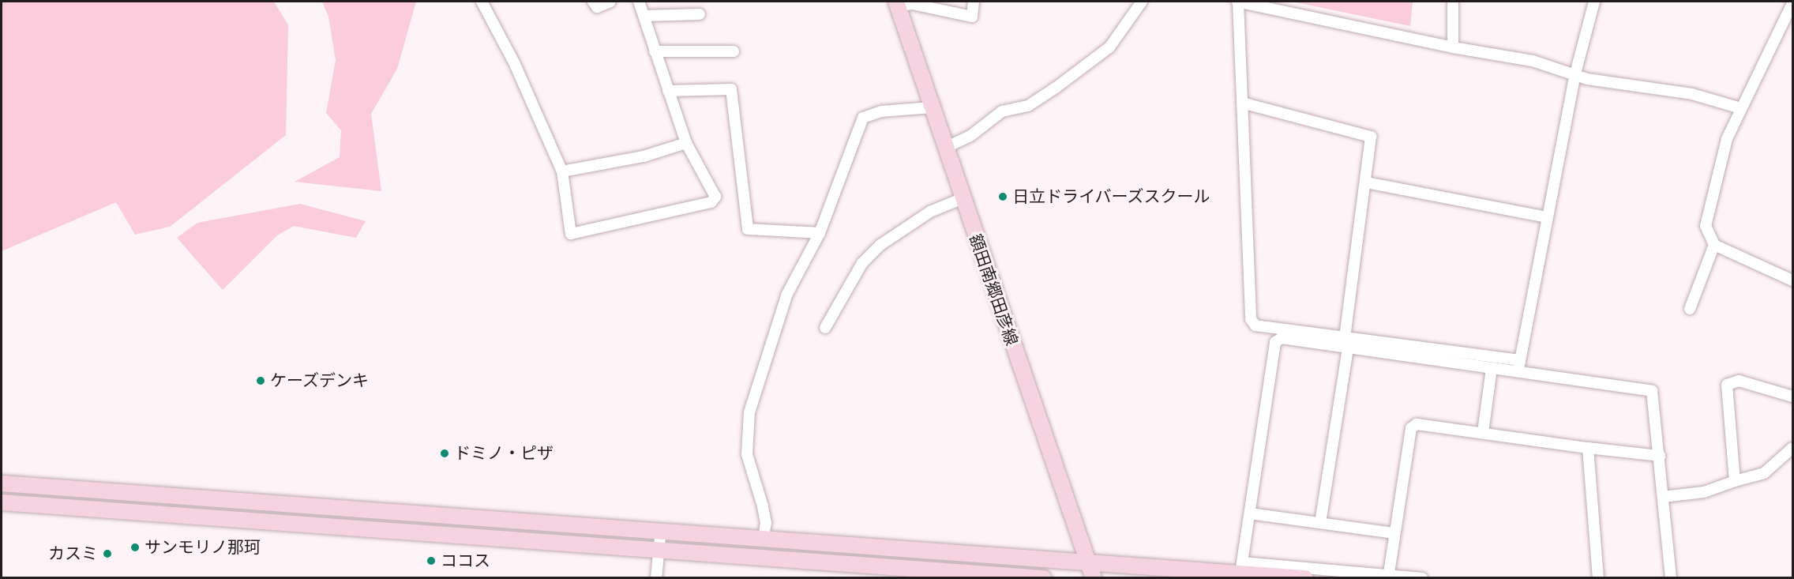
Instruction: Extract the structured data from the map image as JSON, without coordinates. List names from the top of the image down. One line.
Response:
{"streets":{"street":["額田南郷田彦線"]},"places":["日立ドライバーズスクール","ケーズデンキ","ドミノ・ピザ","サンモリノ那珂","カスミ","ココス"]}
